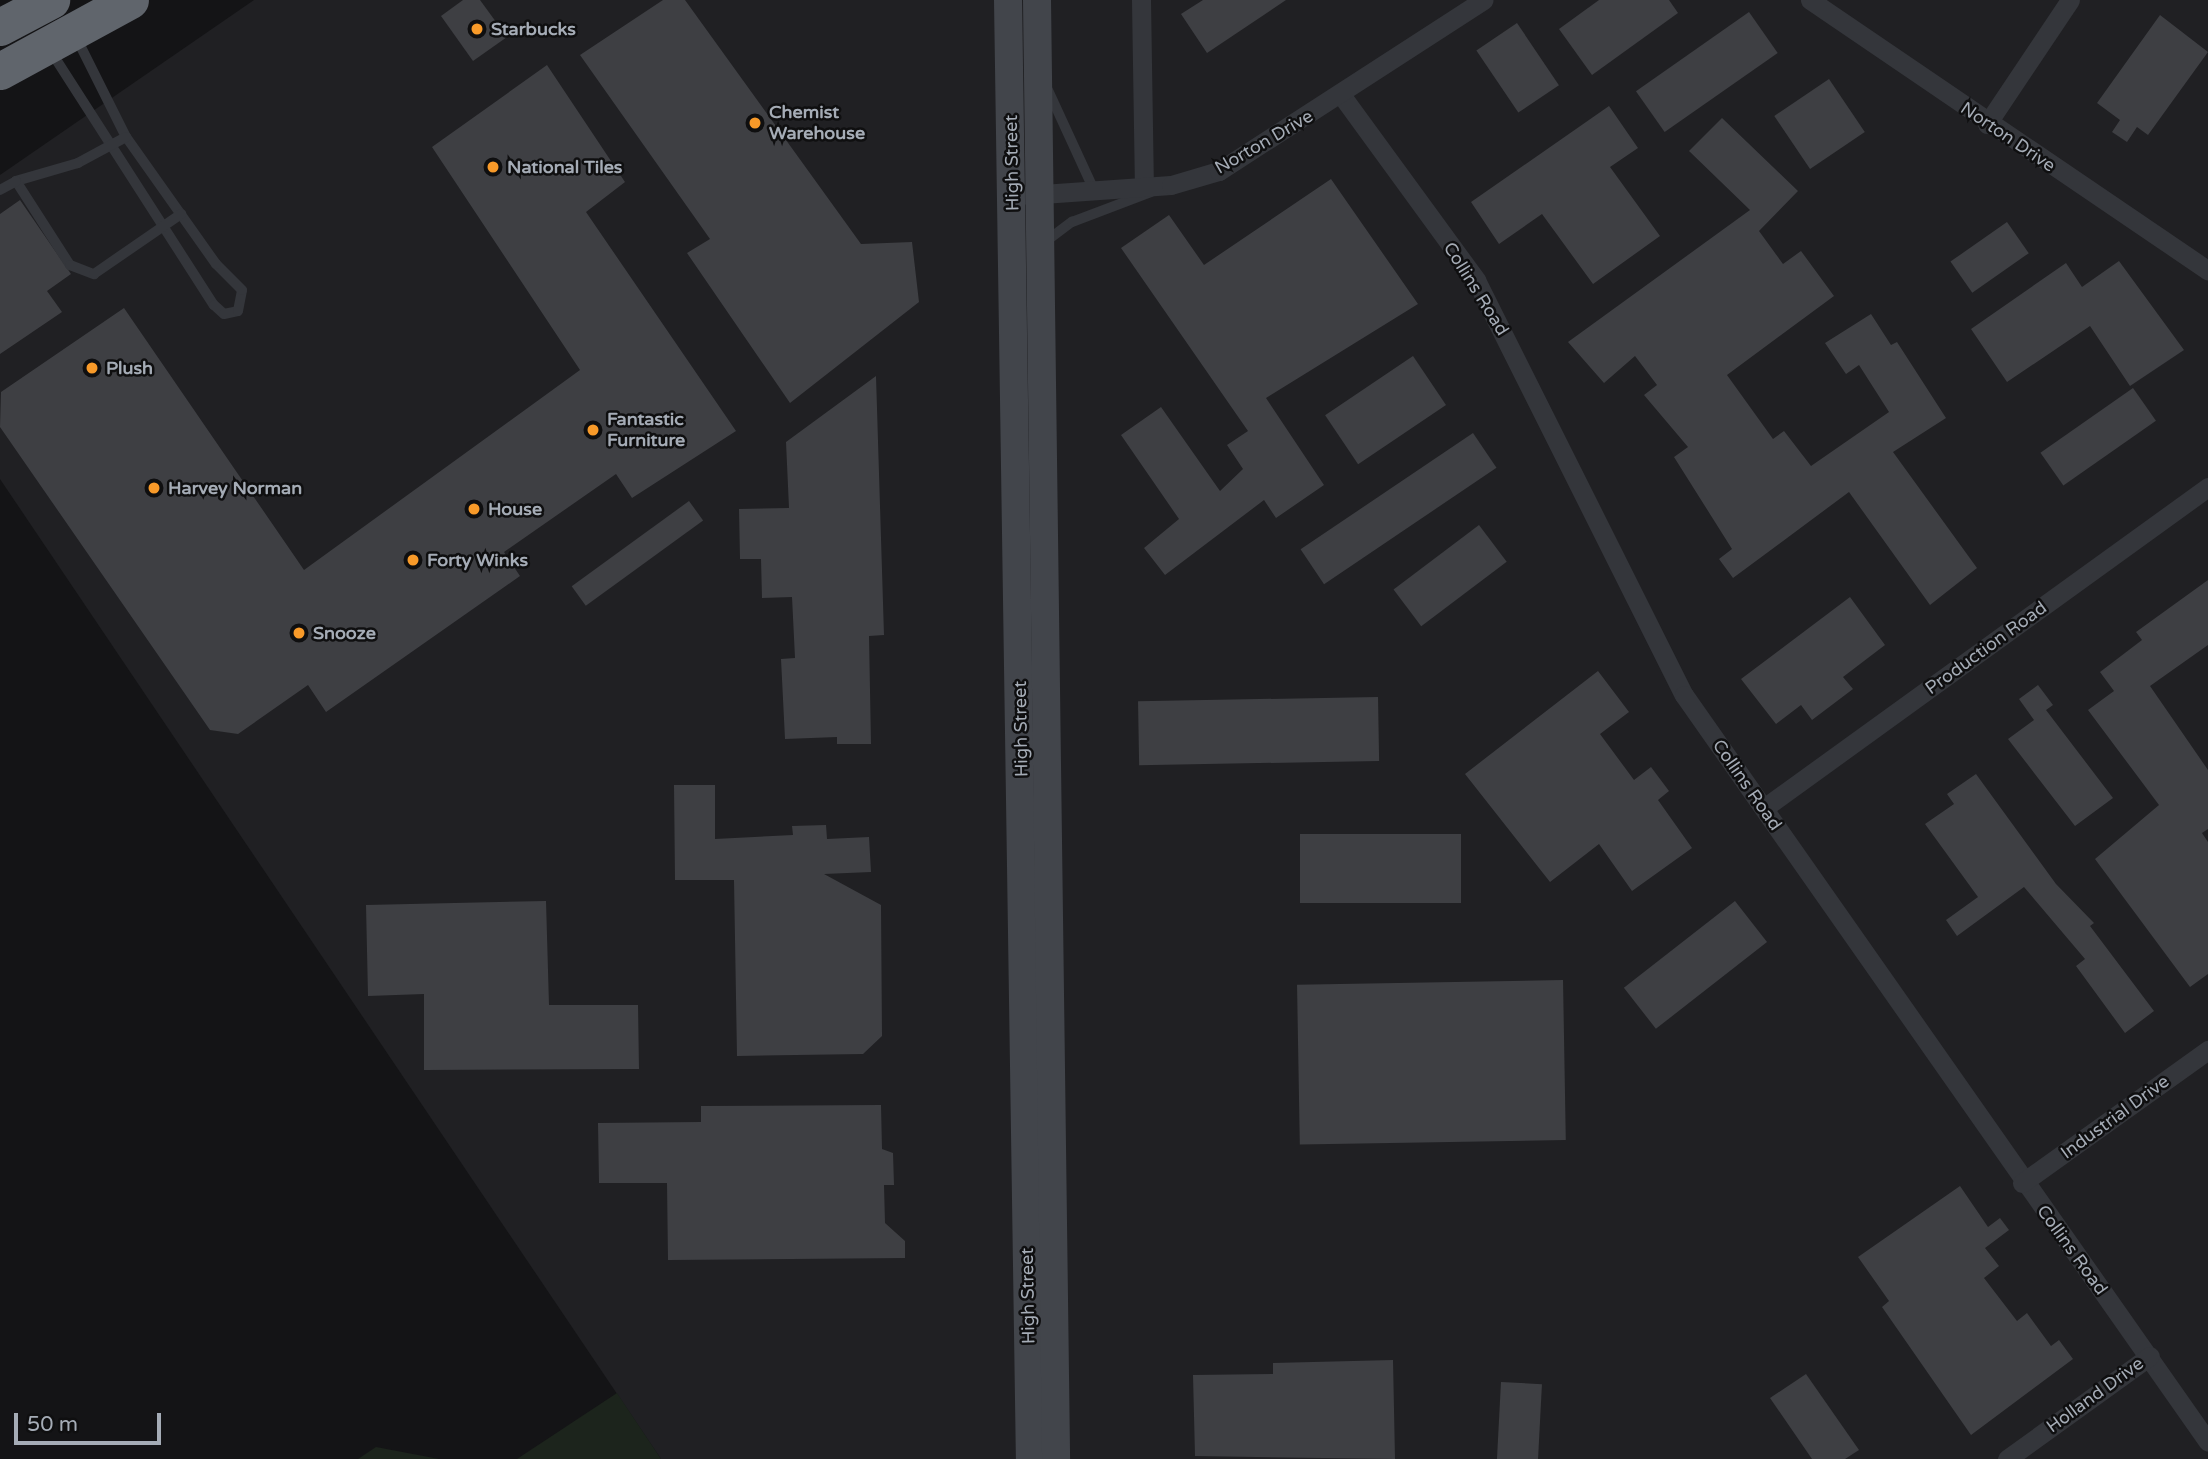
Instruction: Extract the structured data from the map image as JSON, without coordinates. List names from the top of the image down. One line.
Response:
{"streets":{"main road":["High Street"],"street":["Norton Drive","Collins Road","Production Road","Industrial Drive","Holland Drive"]},"crossings":[["Norton Drive","High Street"],["Norton Drive","Collins Road"],["Collins Road","Production Road"],["Collins Road","Industrial Drive"],["Collins Road","Holland Drive"]],"places":["Starbucks","Chemist Warehouse","National Tiles","Plush","Fantastic Furniture","Harvey Norman","House","Forty Winks","Snooze"],"scale_bar":"50 m"}
